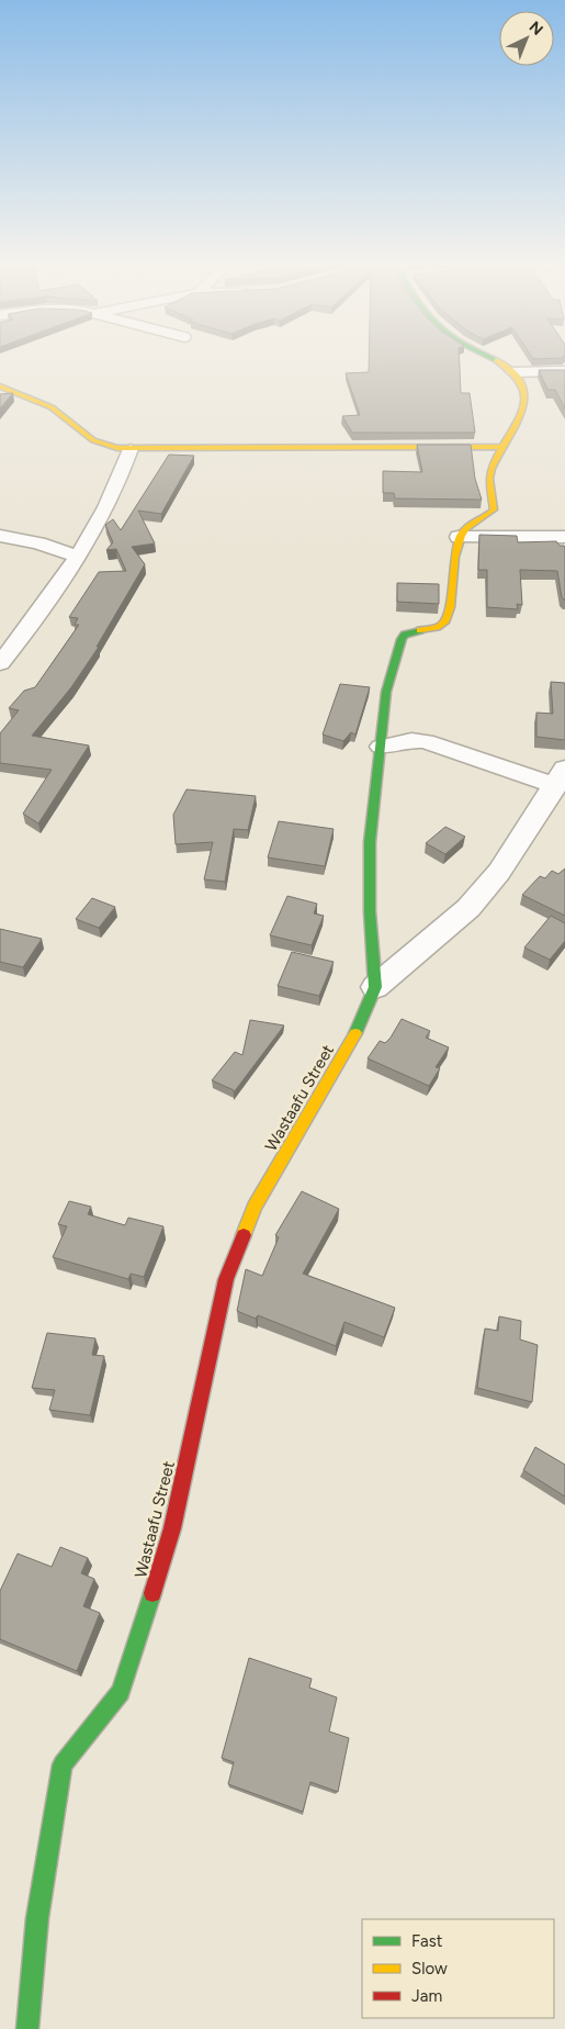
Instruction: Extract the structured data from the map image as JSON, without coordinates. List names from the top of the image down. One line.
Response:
{"streets":{"street":["Wastaafu Street"]},"legend":["Fast","Slow","Jam"],"north":"top right"}
